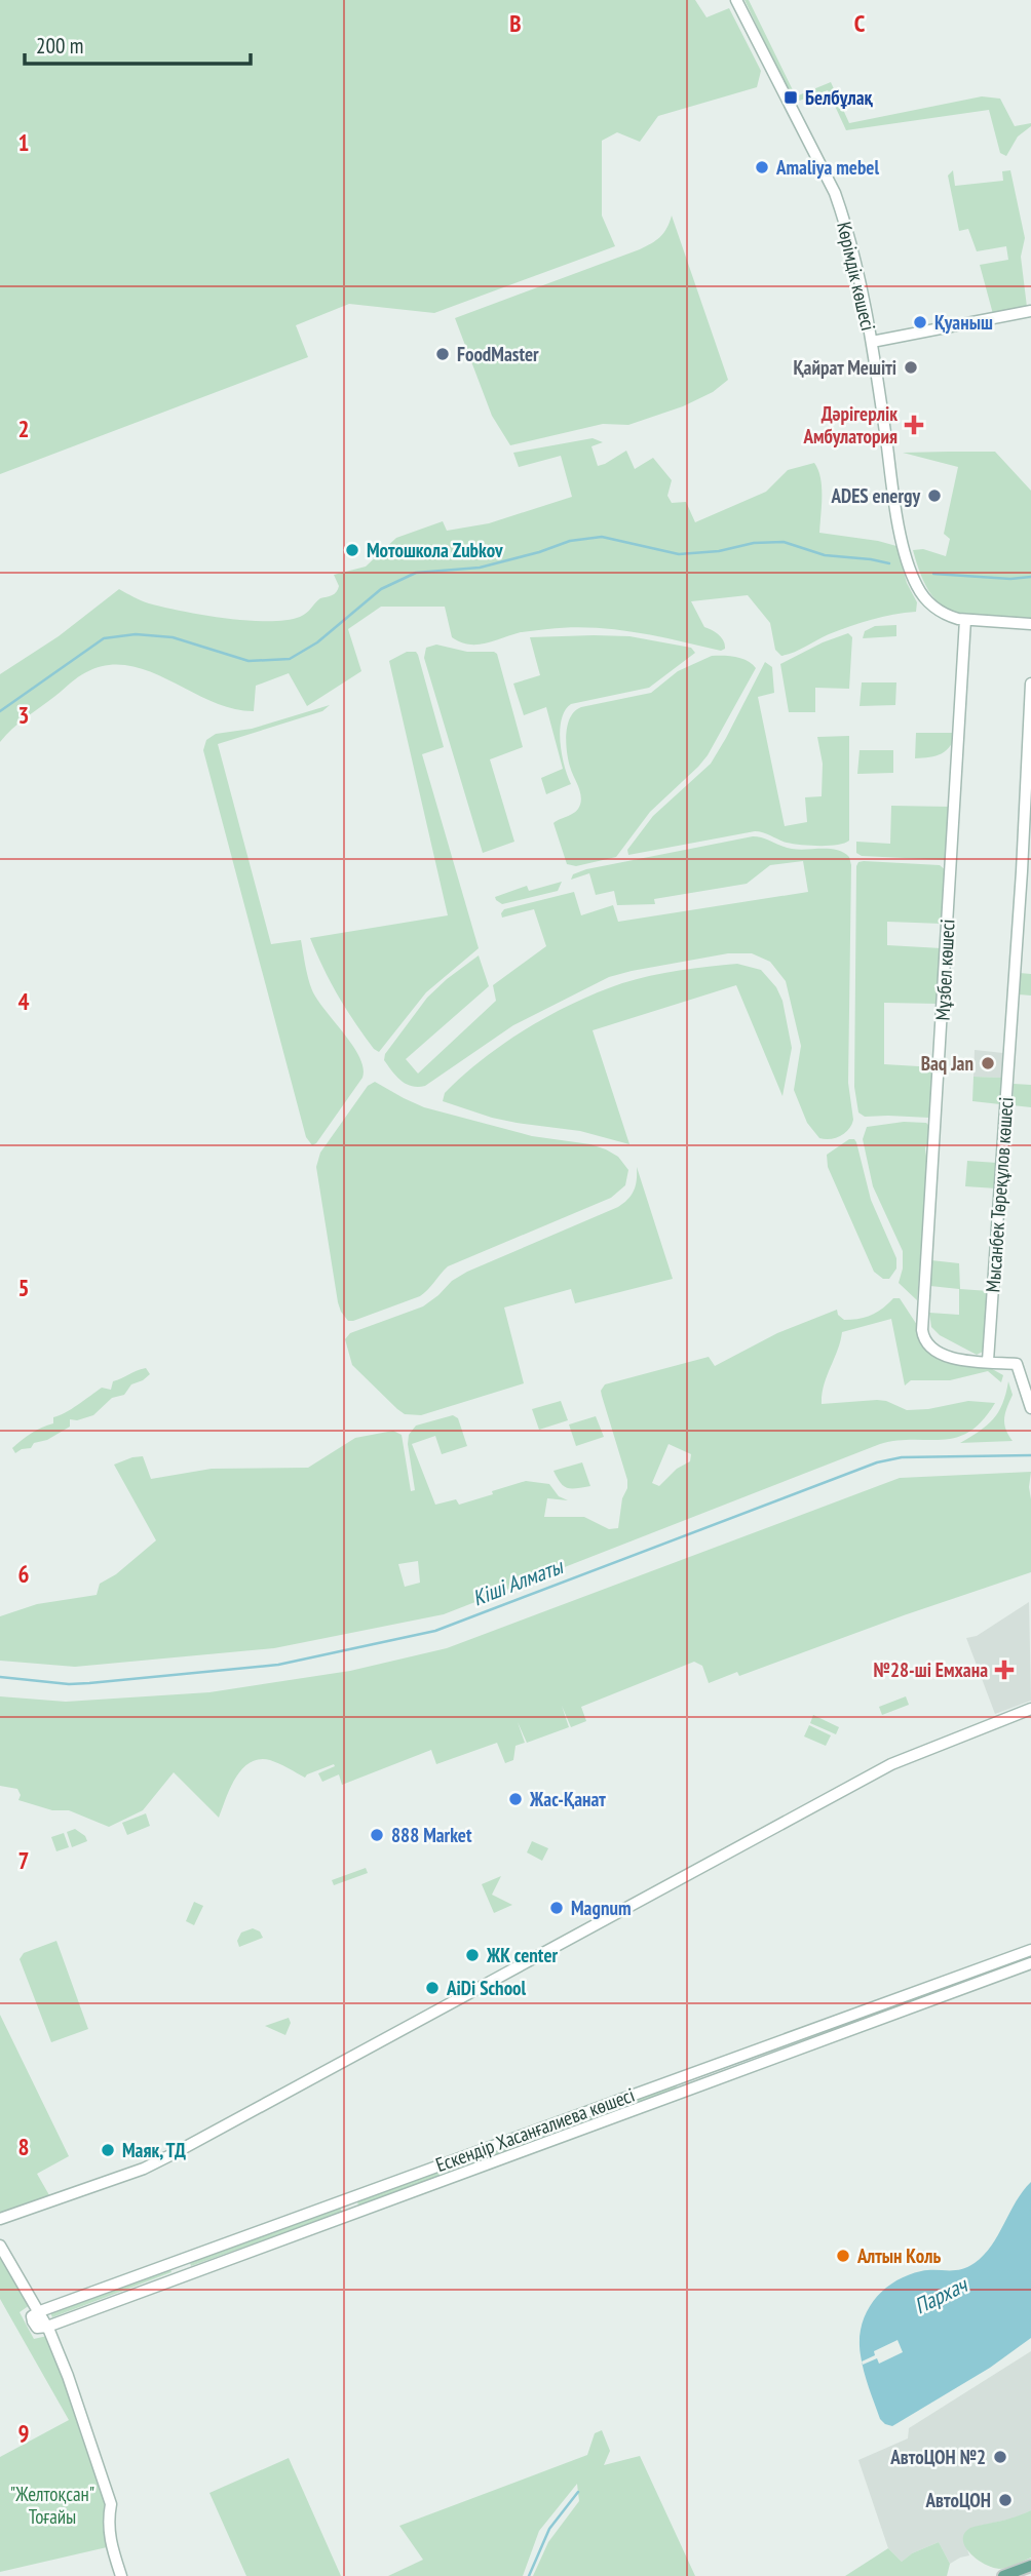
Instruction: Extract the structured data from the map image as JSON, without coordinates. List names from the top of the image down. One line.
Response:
{"streets":{"street":["Көрімдік көшесі","Мұзбел көшесі","Мысанбек Төреқұлов көшесі","Ескендір Хасанғалиева көшесі"]},"crossings":[["Көрімдік көшесі","Мұзбел көшесі"],["Мұзбел көшесі","Мысанбек Төреқұлов көшесі"]],"water":["Кіші Алматы","Пархач"],"parks":["\"Желтоқсан\" Тоғайы"],"places":{"transit":["Белбұлақ"],"other":["Amaliya mebel","Қуаныш","FoodMaster","Қайрат Мешіті","ADES energy","Мотошкола Zubkov","Baq Jan","Жас-Қанат","888 Market","Magnum","ЖК center","AiDi School","Маяк, ТД","Алтын Коль","АвтоЦОН №2","АвтоЦОН"],"health":["Дәрігерлік Амбулатория","№28-ші Емхана"]},"scale_bar":"200 m","grid":{"columns":["B","C"],"rows":["1","2","3","4","5","6","7","8","9"]}}
